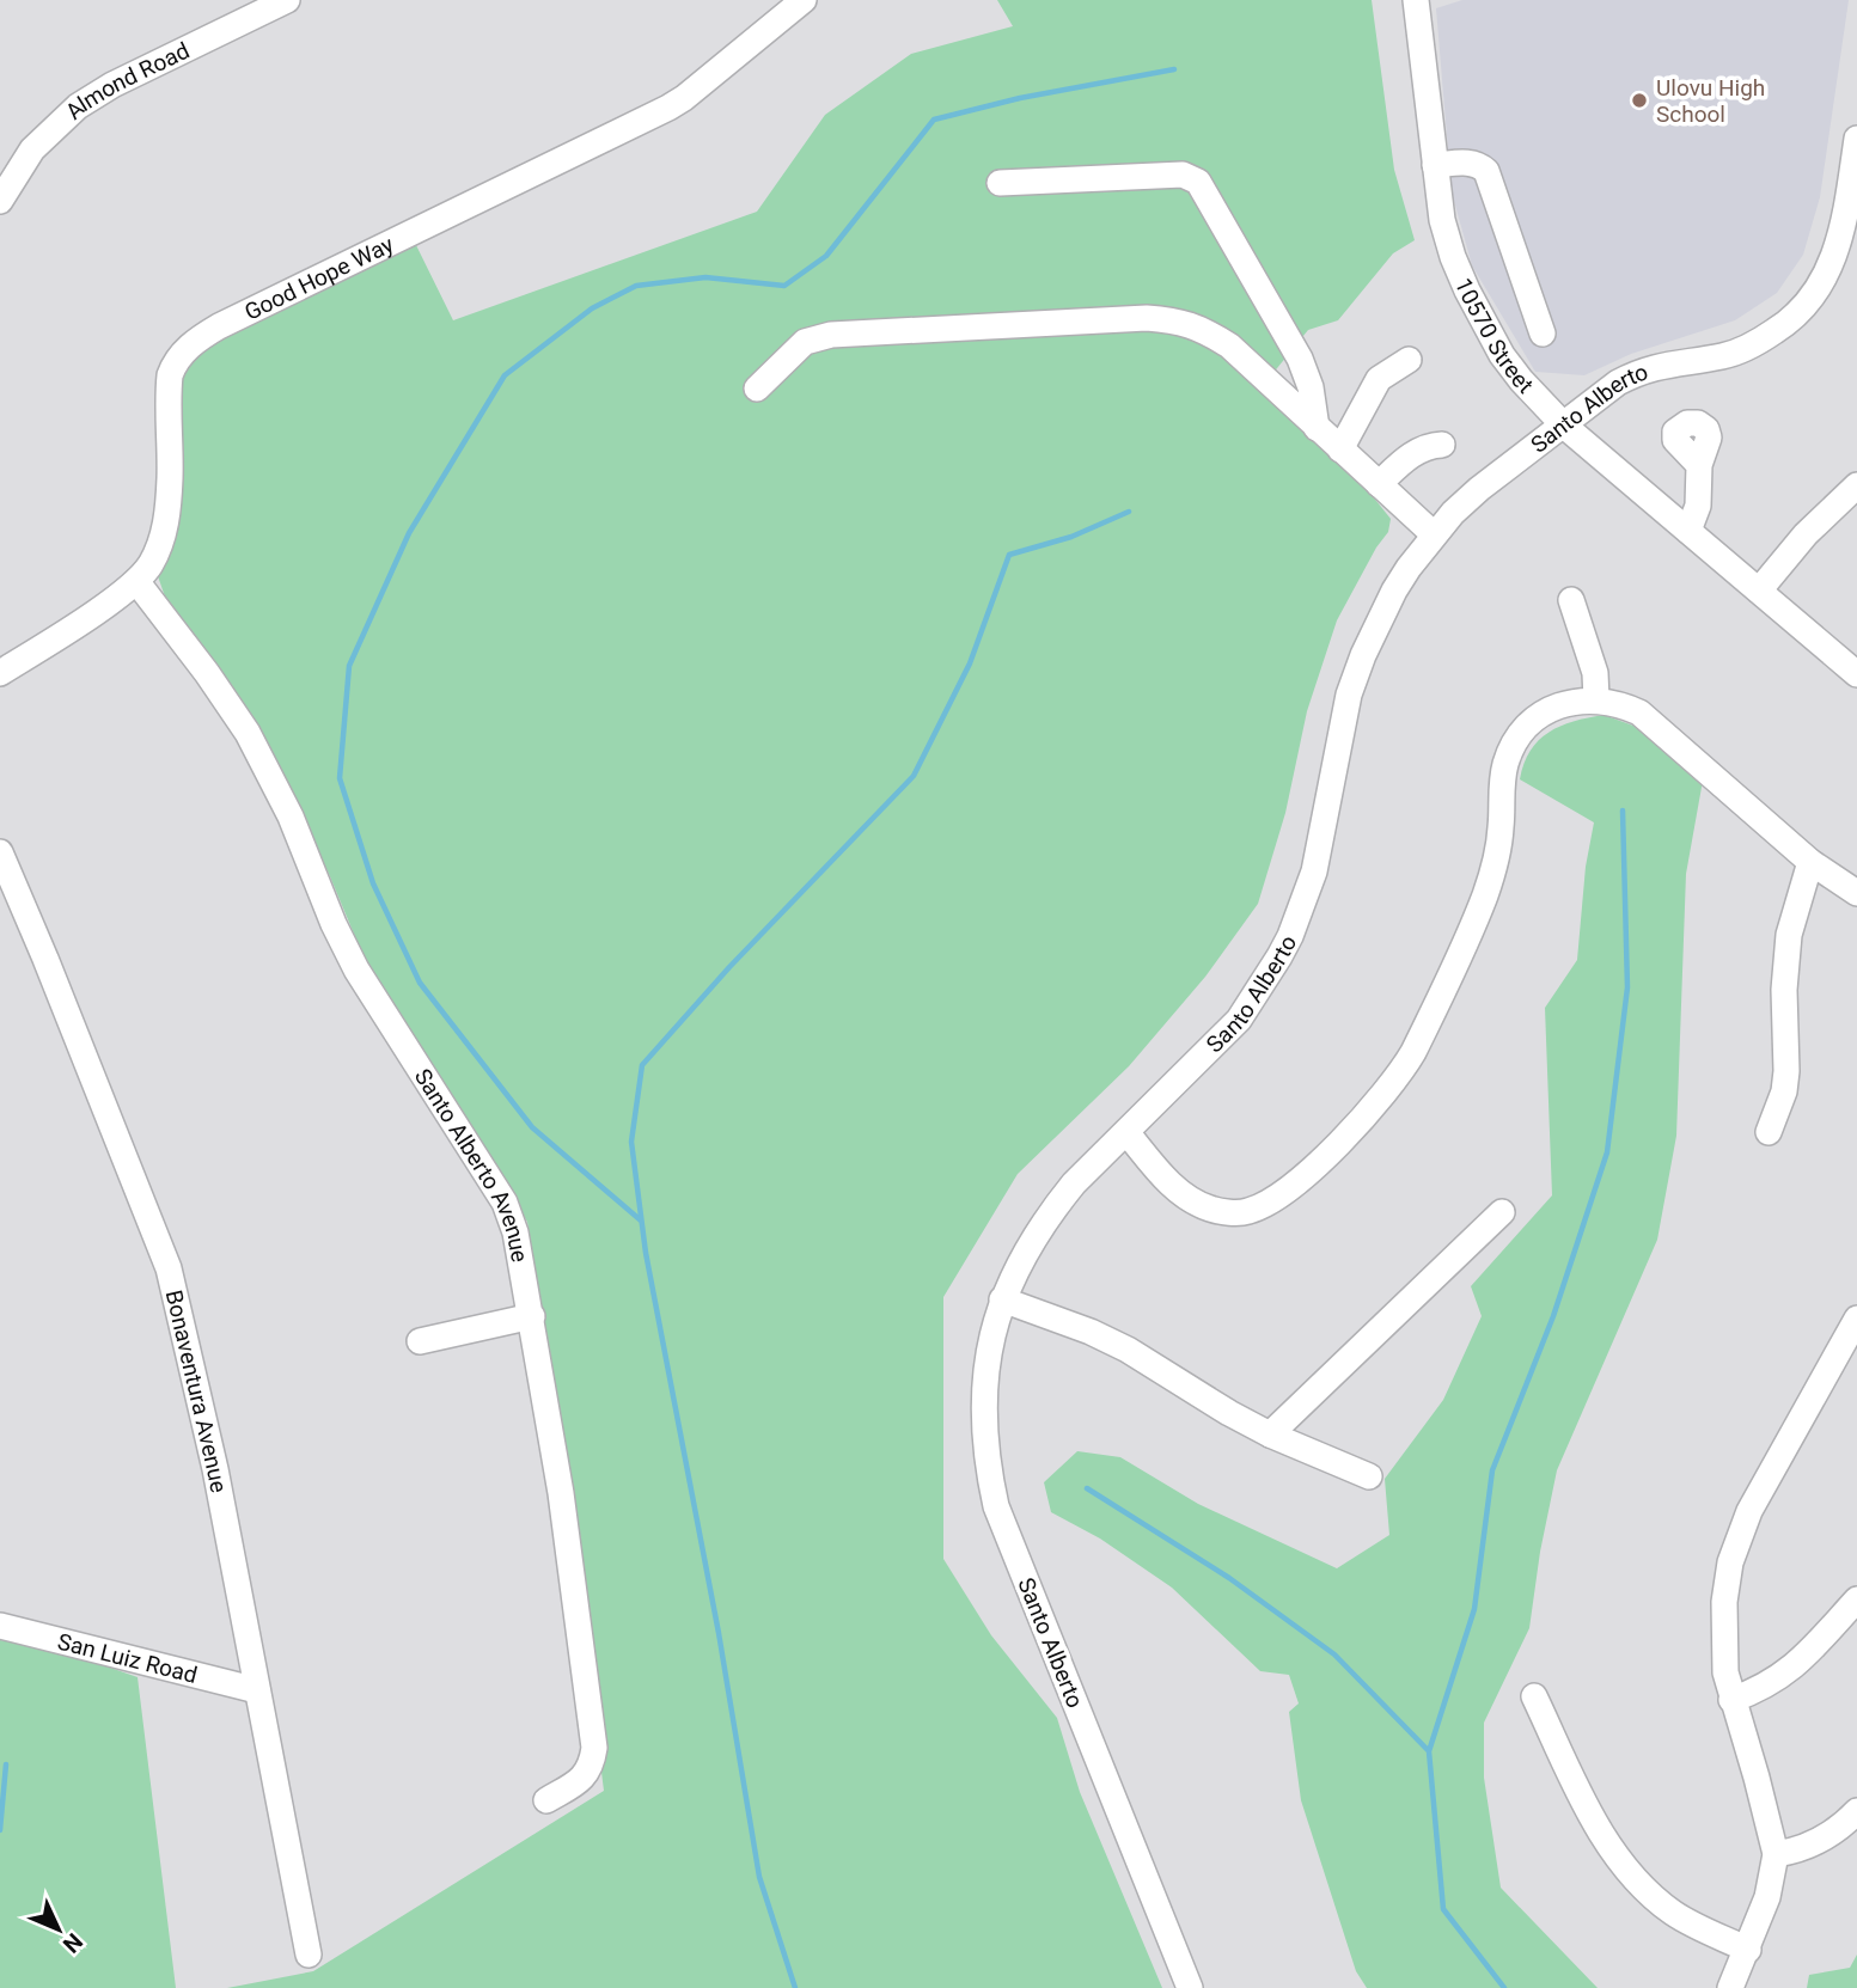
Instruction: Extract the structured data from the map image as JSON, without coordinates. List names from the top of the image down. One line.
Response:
{"streets":{"street":["Almond Road","Good Hope Way","10570 Street","Santo Alberto","Santo Alberto Avenue","Bonaventura Avenue","San Luiz Road"]},"crossings":[["Good Hope Way","Santo Alberto Avenue"],["10570 Street","Santo Alberto"],["Bonaventura Avenue","San Luiz Road"]],"places":["Ulovu High School"],"north":"bottom right"}
